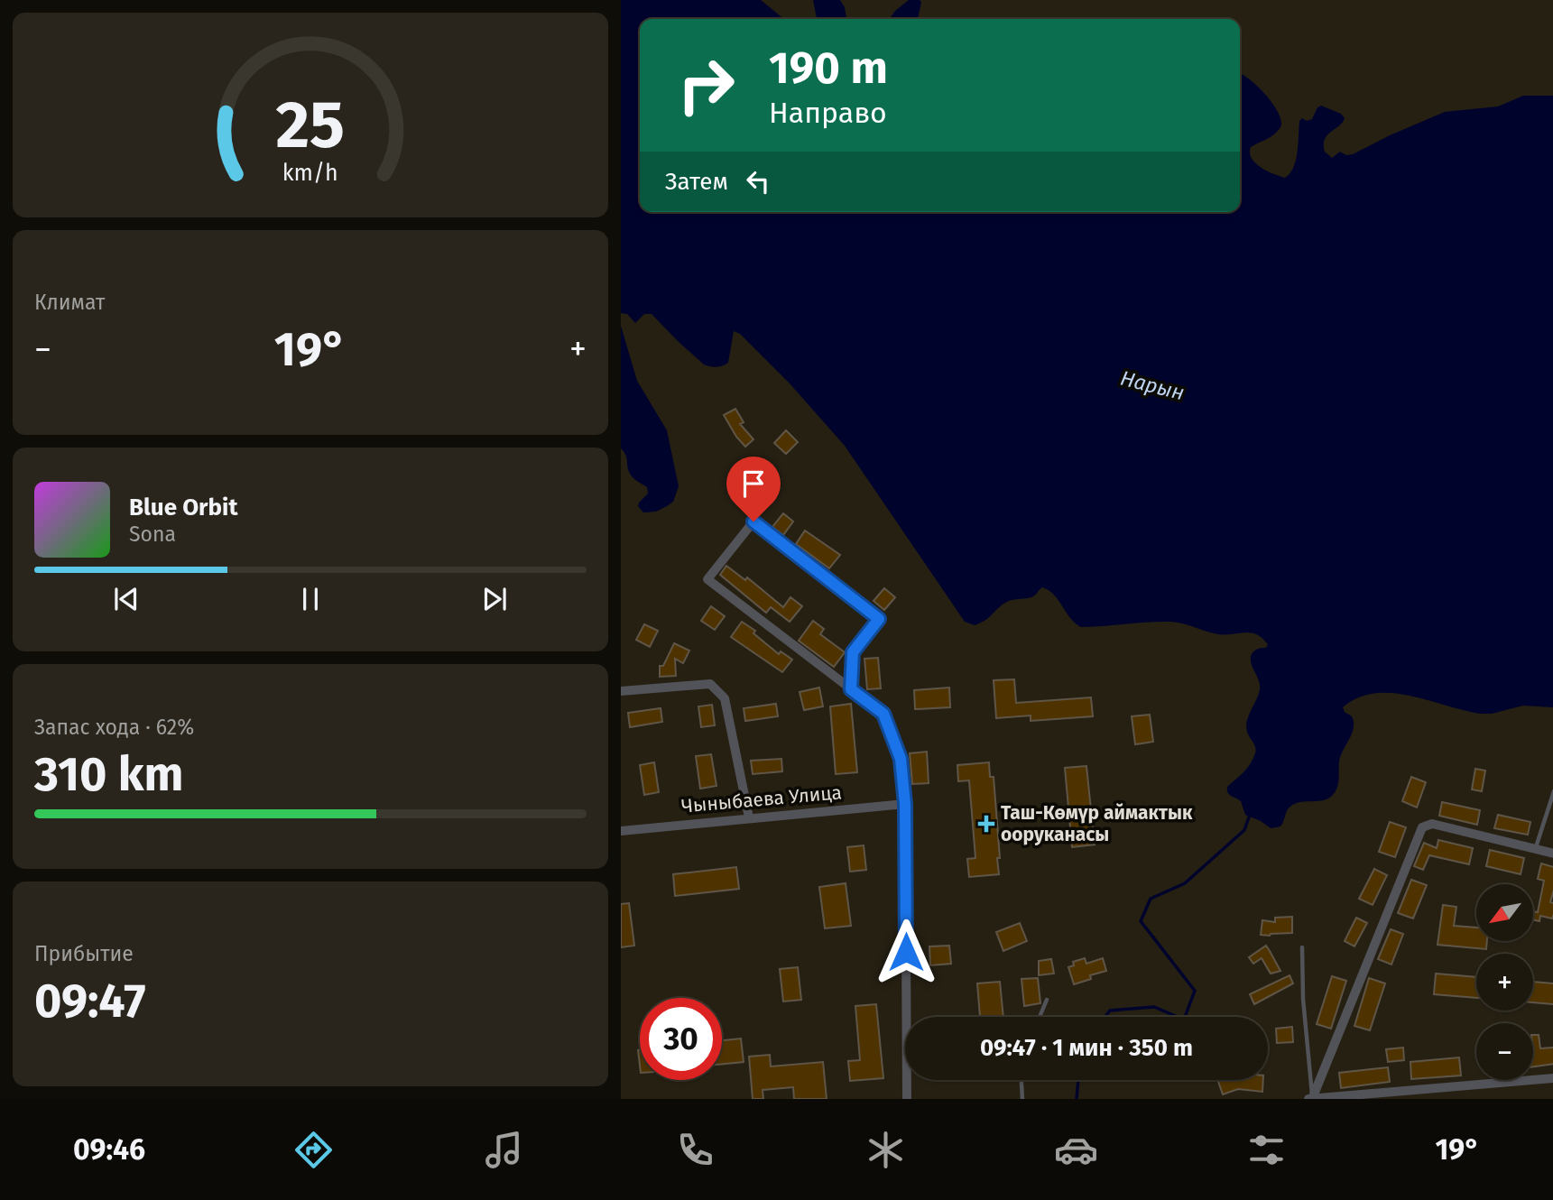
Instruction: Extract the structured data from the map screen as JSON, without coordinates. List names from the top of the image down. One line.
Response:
{"streets":{"street":["Чыныбаева Улица"]},"water":["Нарын"],"places":{"health":["Таш-Көмүр аймактык ооруканасы"]},"north":"bottom left","page":{"turn":["190 m","Направо"],"then":"Затем","tile":["Климат",["Запас хода · 62%","310 km"],["Прибытие","09:47"]],"heat":["−","19°","+"],"song":["Blue Orbit","Sona"],"map_buttons":["+","−"],"limit":"30","trip":"09:47 · 1 мин · 350 m","tabs":["09:46","19°"],"gauge":["25","km/h"]}}
